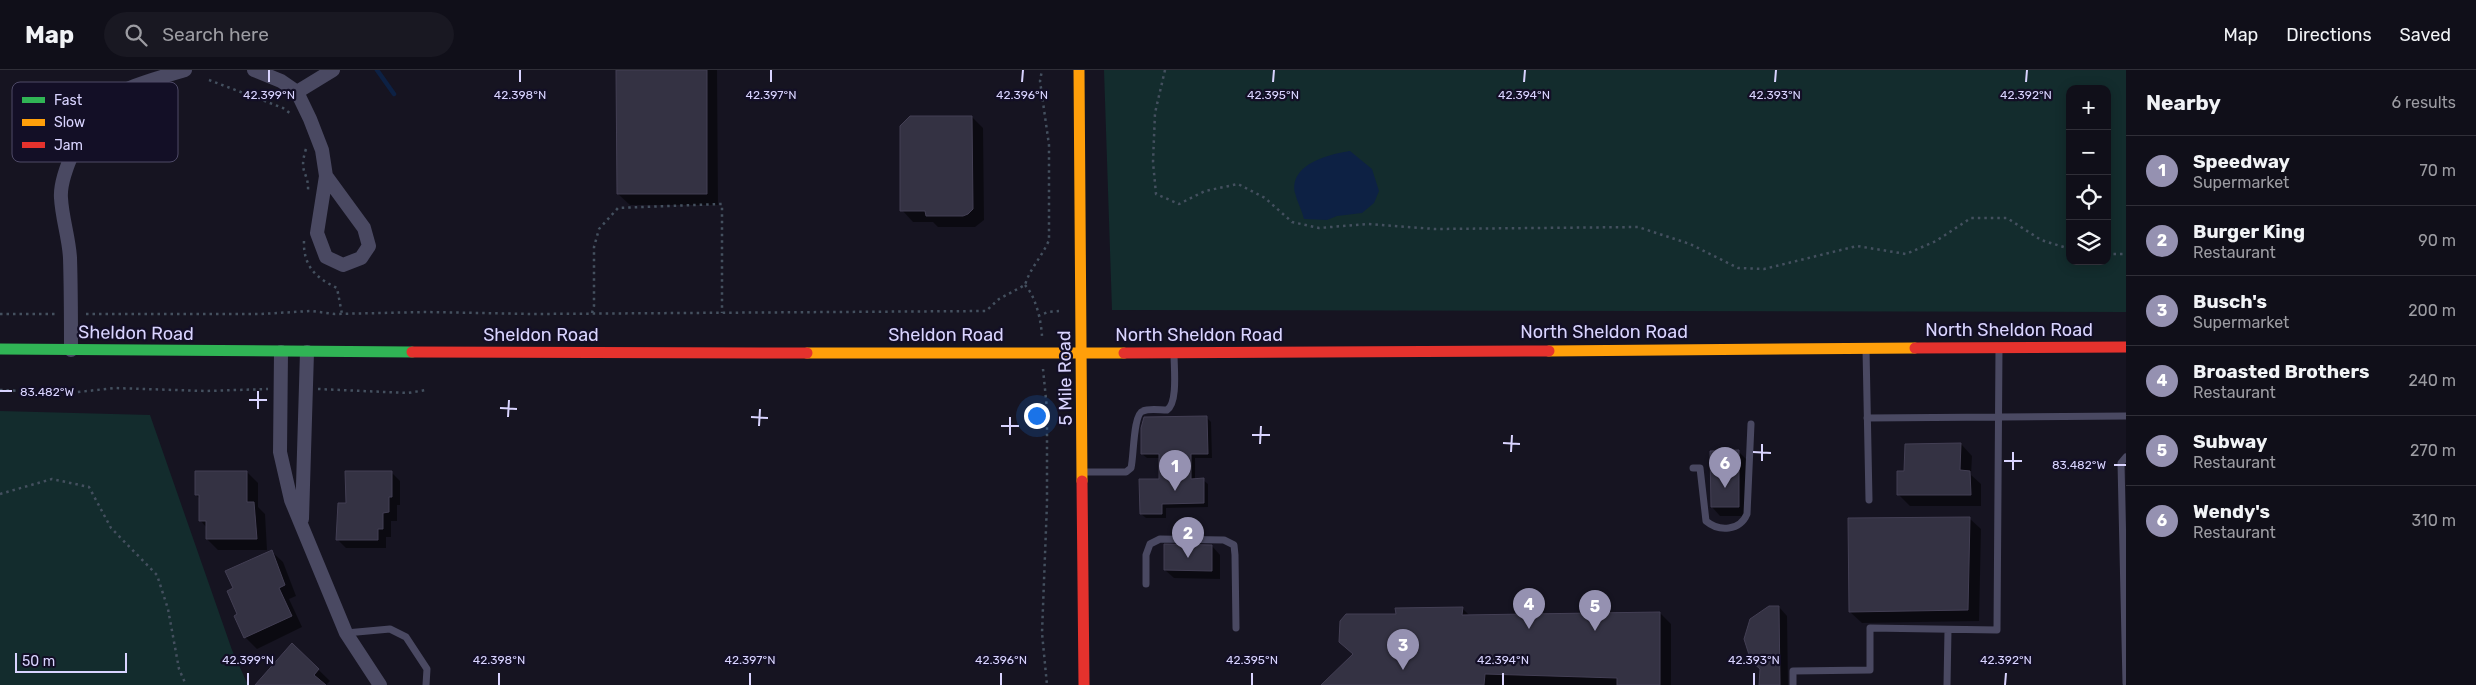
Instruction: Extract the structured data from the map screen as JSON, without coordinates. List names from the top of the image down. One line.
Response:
{"streets":{"main road":["North Sheldon Road","Sheldon Road","5 Mile Road"]},"crossings":[["North Sheldon Road","Sheldon Road"],["North Sheldon Road","5 Mile Road"],["Sheldon Road","5 Mile Road"]],"legend":["Fast","Slow","Jam"],"scale_bar":"50 m","page":{"header":"Map","search":"Search here","nav":["Map","Directions","Saved"],"heading":["Nearby","6 results"],"map_buttons":["+","−"],"list":[{"mark":"1","name":"Speedway","note":"Supermarket","value":"70 m"},{"mark":"2","name":"Burger King","note":"Restaurant","value":"90 m"},{"mark":"3","name":"Busch's","note":"Supermarket","value":"200 m"},{"mark":"4","name":"Broasted Brothers","note":"Restaurant","value":"240 m"},{"mark":"5","name":"Subway","note":"Restaurant","value":"270 m"},{"mark":"6","name":"Wendy's","note":"Restaurant","value":"310 m"}],"pins":["6","1","2","4","5","3"],"scale":"50 m"},"coordinates":["42.399°N","42.398°N","42.397°N","42.396°N","42.395°N","42.394°N","42.393°N","42.392°N","83.482°W"]}
